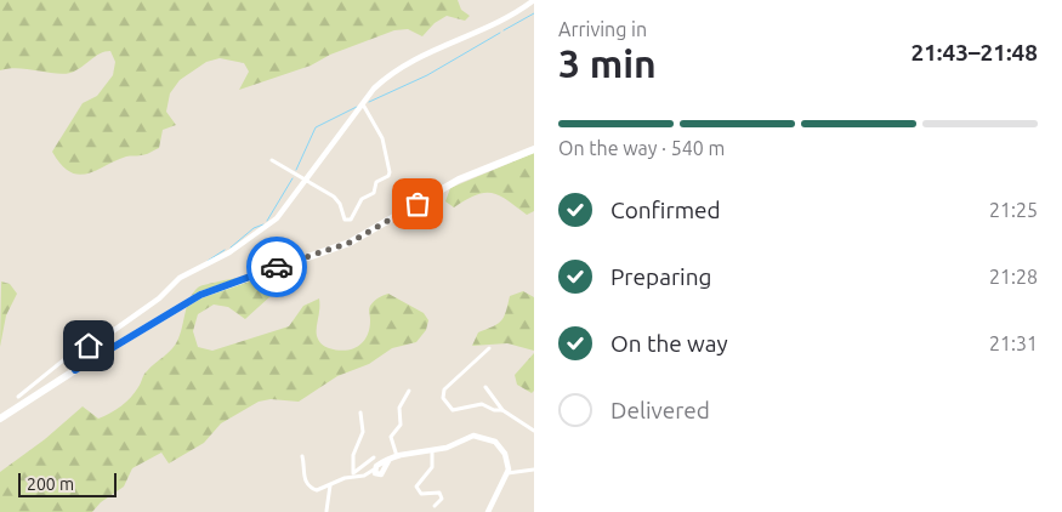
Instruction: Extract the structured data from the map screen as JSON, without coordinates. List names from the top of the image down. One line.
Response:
{"scale_bar":"200 m","page":{"heading":["3 min","Arriving in","21:43–21:48"],"bar":"On the way · 540 m","list":[["Confirmed","21:25"],["Preparing","21:28"],["On the way","21:31"],"Delivered"],"scale":"200 m"}}
